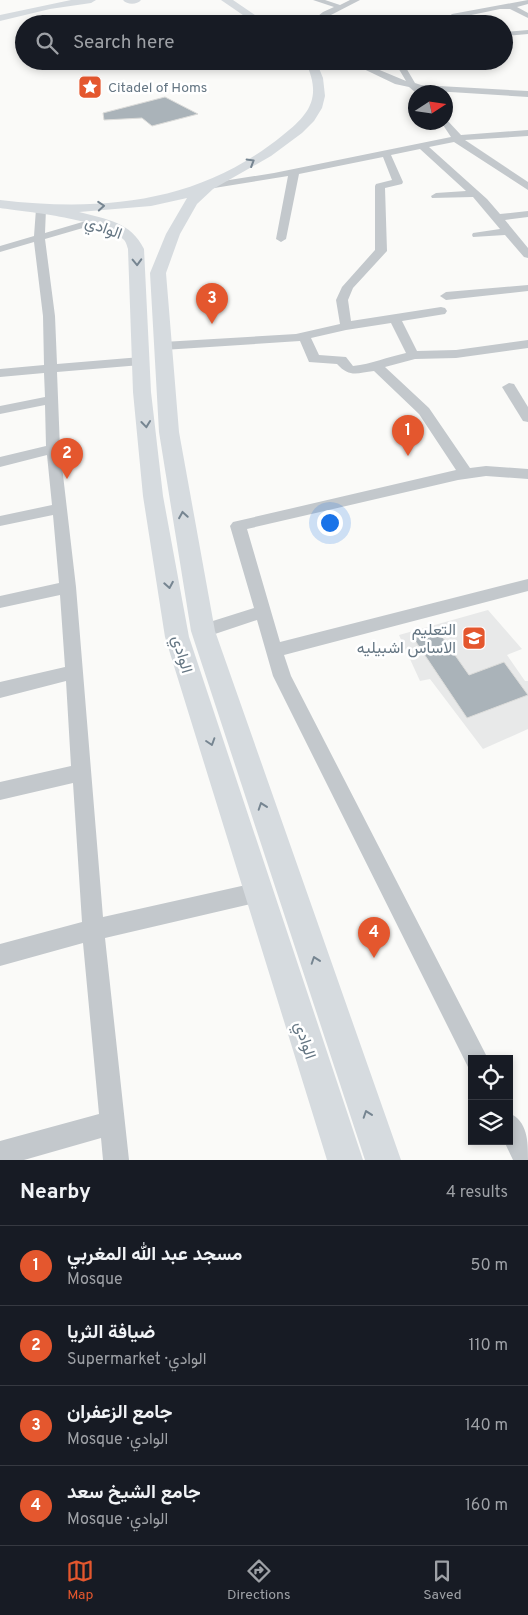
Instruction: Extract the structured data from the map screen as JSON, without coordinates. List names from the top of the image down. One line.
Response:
{"streets":{"main road":["الوادي"]},"places":{"place":["Citadel of Homs"],"school or university":["التعلیم الاساس اشبیلیه"]},"north":"right","page":{"search":"Search here","pins":["3","1","2","4"],"heading":["Nearby","4 results"],"list":[{"mark":"1","name":"مسجد عبد الله المغربي","note":"Mosque","value":"50 m"},{"mark":"2","name":"ضيافة الثريا","note":"Supermarket · الوادي","value":"110 m"},{"mark":"3","name":"جامع الزعفران","note":"Mosque · الوادي","value":"140 m"},{"mark":"4","name":"جامع الشيخ سعد","note":"Mosque · الوادي","value":"160 m"}],"nav":["Map","Directions","Saved"]}}
